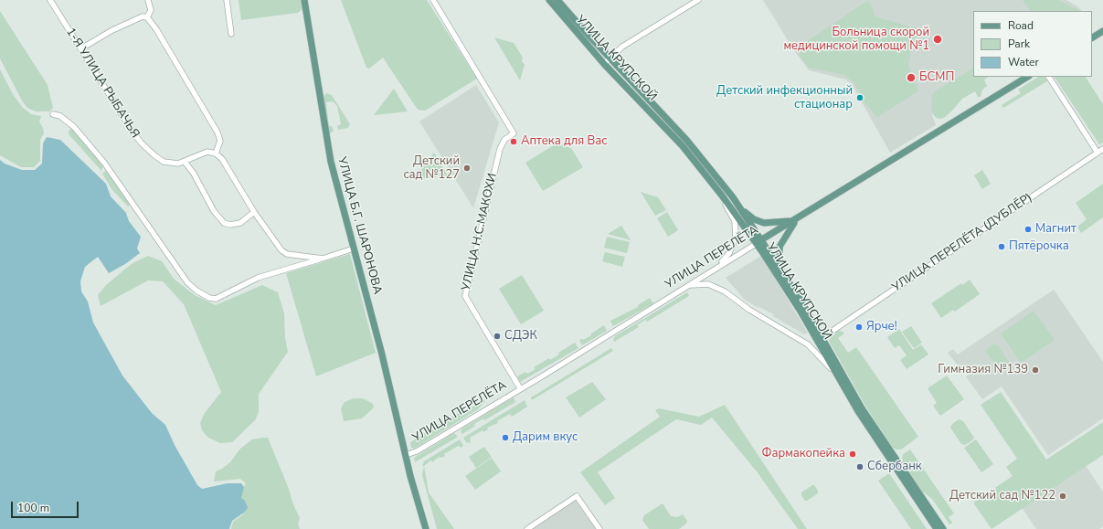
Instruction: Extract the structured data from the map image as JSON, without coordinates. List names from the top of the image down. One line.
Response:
{"streets":{"main road":["УЛИЦА КРУПСКОЙ","УЛИЦА Б.Г. ШАРОНОВА","УЛИЦА ПЕРЕЛЁТА"],"street":["1-Я УЛИЦА РЫБАЧЬЯ","УЛИЦА Н.С.МАКОХИ","УЛИЦА ПЕРЕЛЁТА (ДУБЛЁР)"]},"crossings":[["УЛИЦА КРУПСКОЙ","УЛИЦА ПЕРЕЛЁТА (ДУБЛЁР)"],["УЛИЦА КРУПСКОЙ","УЛИЦА ПЕРЕЛЁТА"],["УЛИЦА Б.Г. ШАРОНОВА","УЛИЦА ПЕРЕЛЁТА"],["УЛИЦА Н.С.МАКОХИ","УЛИЦА ПЕРЕЛЁТА"]],"places":["Больница скорой медицинской помощи №1","БСМП","Детский инфекционный стационар","Аптека для Вас","Детский сад №127","Магнит","Пятёрочка","Ярче!","СДЭК","Гимназия №139","Дарим вкус","Фармакопейка","Сбербанк","Детский сад №122"],"legend":["Road","Park","Water"],"scale_bar":"100 m"}
